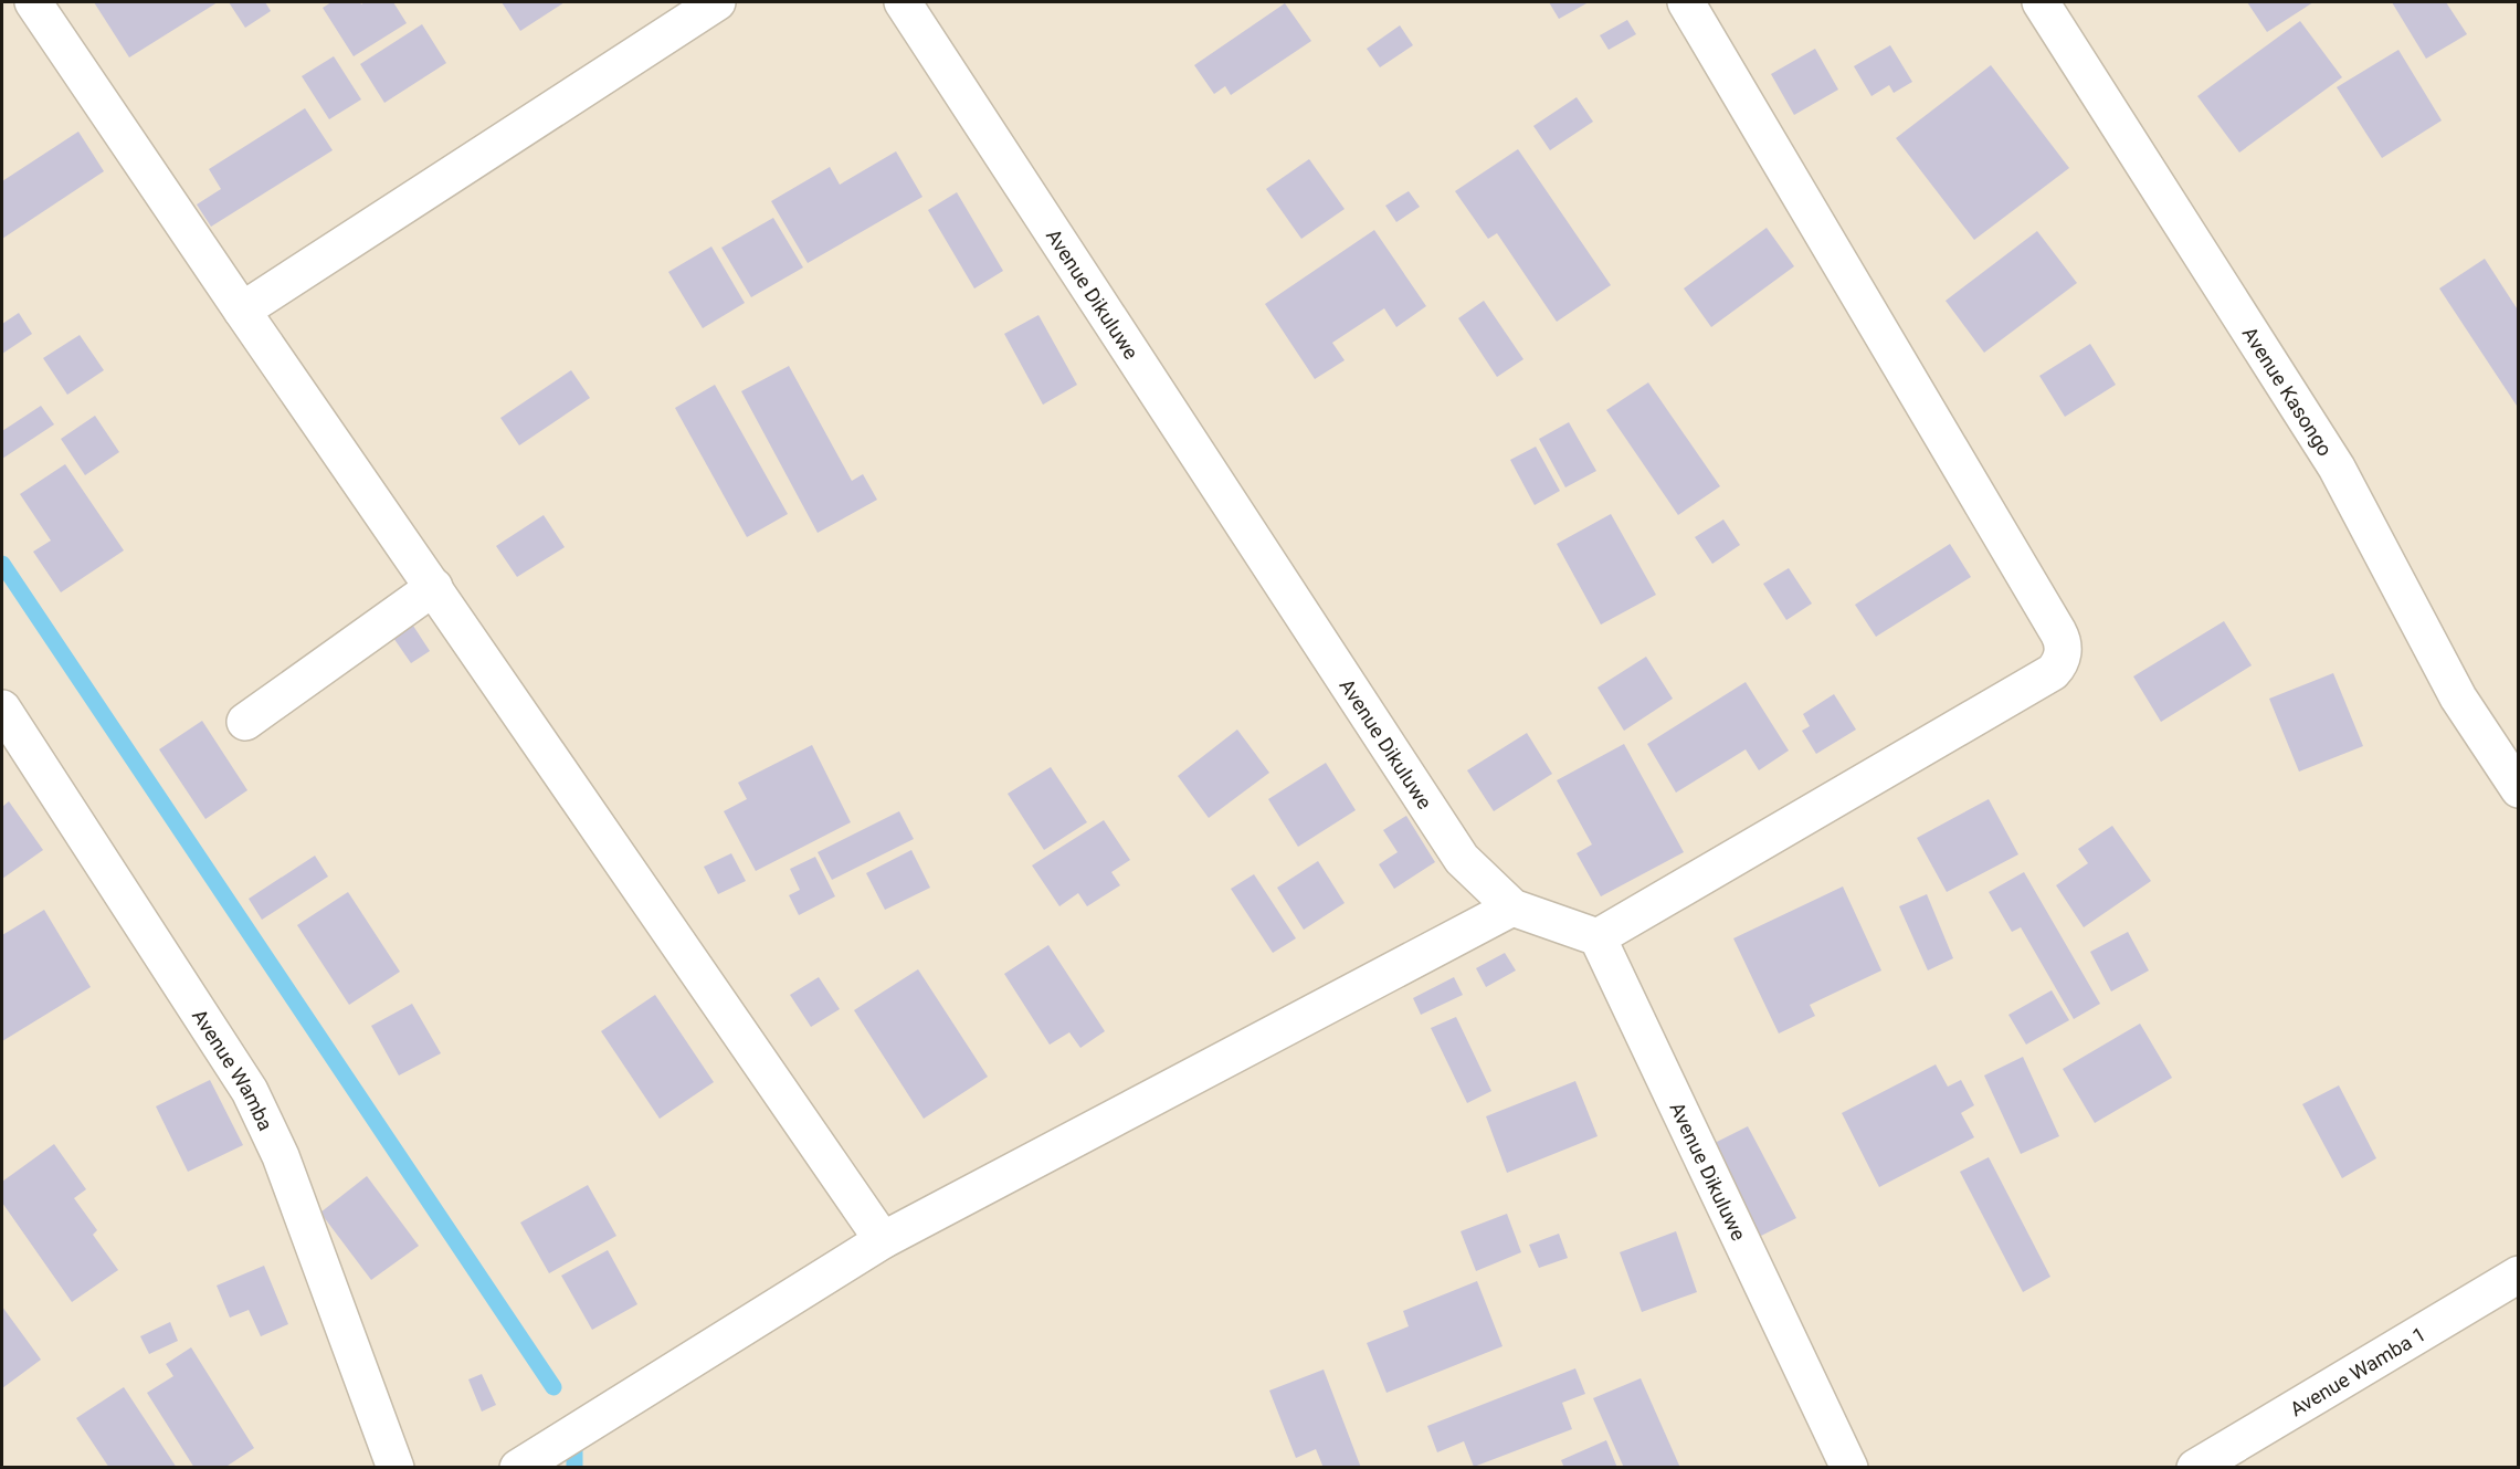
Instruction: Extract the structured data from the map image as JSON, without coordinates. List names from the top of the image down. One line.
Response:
{"streets":{"street":["Avenue Dikuluwe","Avenue Kasongo","Avenue Wamba","Avenue Wamba 1"]}}
